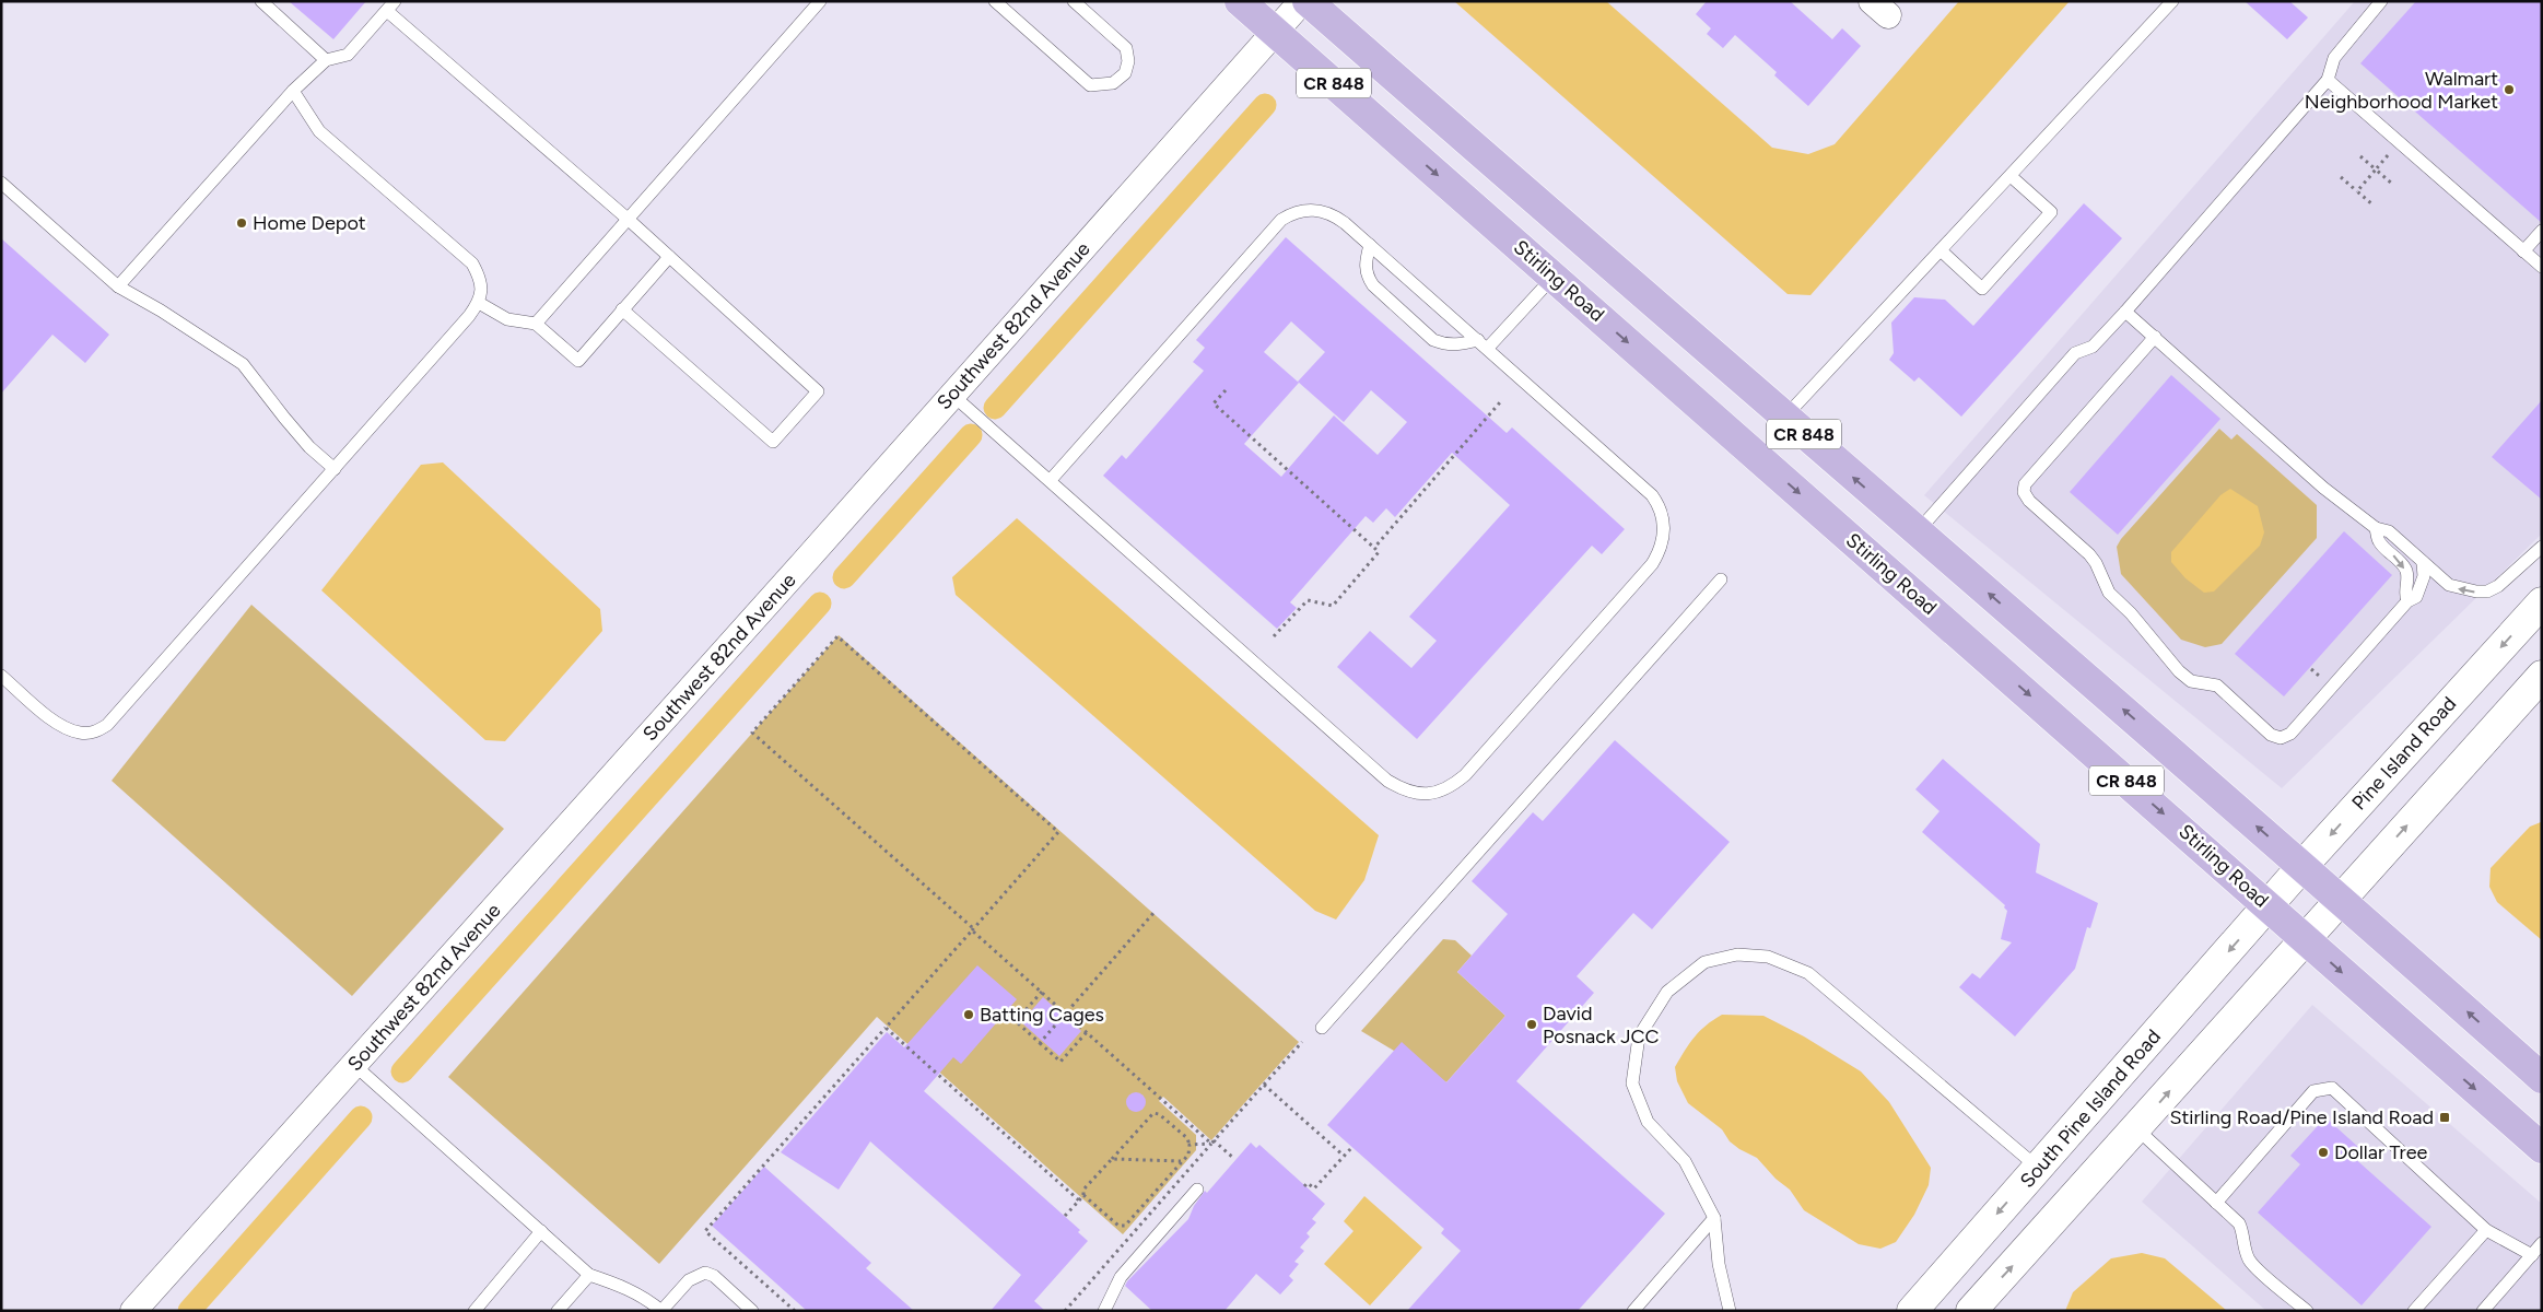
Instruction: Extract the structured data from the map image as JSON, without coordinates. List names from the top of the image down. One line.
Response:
{"streets":{"main road":["CR 848","Stirling Road","Pine Island Road","South Pine Island Road"],"street":["Southwest 82nd Avenue"]},"crossings":[["CR 848","Pine Island Road"],["Stirling Road","Southwest 82nd Avenue"],["Stirling Road","Pine Island Road"],["Stirling Road","South Pine Island Road"],["Pine Island Road","South Pine Island Road"]],"places":{"other":["Walmart Neighborhood Market","Home Depot","Batting Cages","David Posnack JCC","Dollar Tree"],"transit":["Stirling Road/Pine Island Road"]}}
